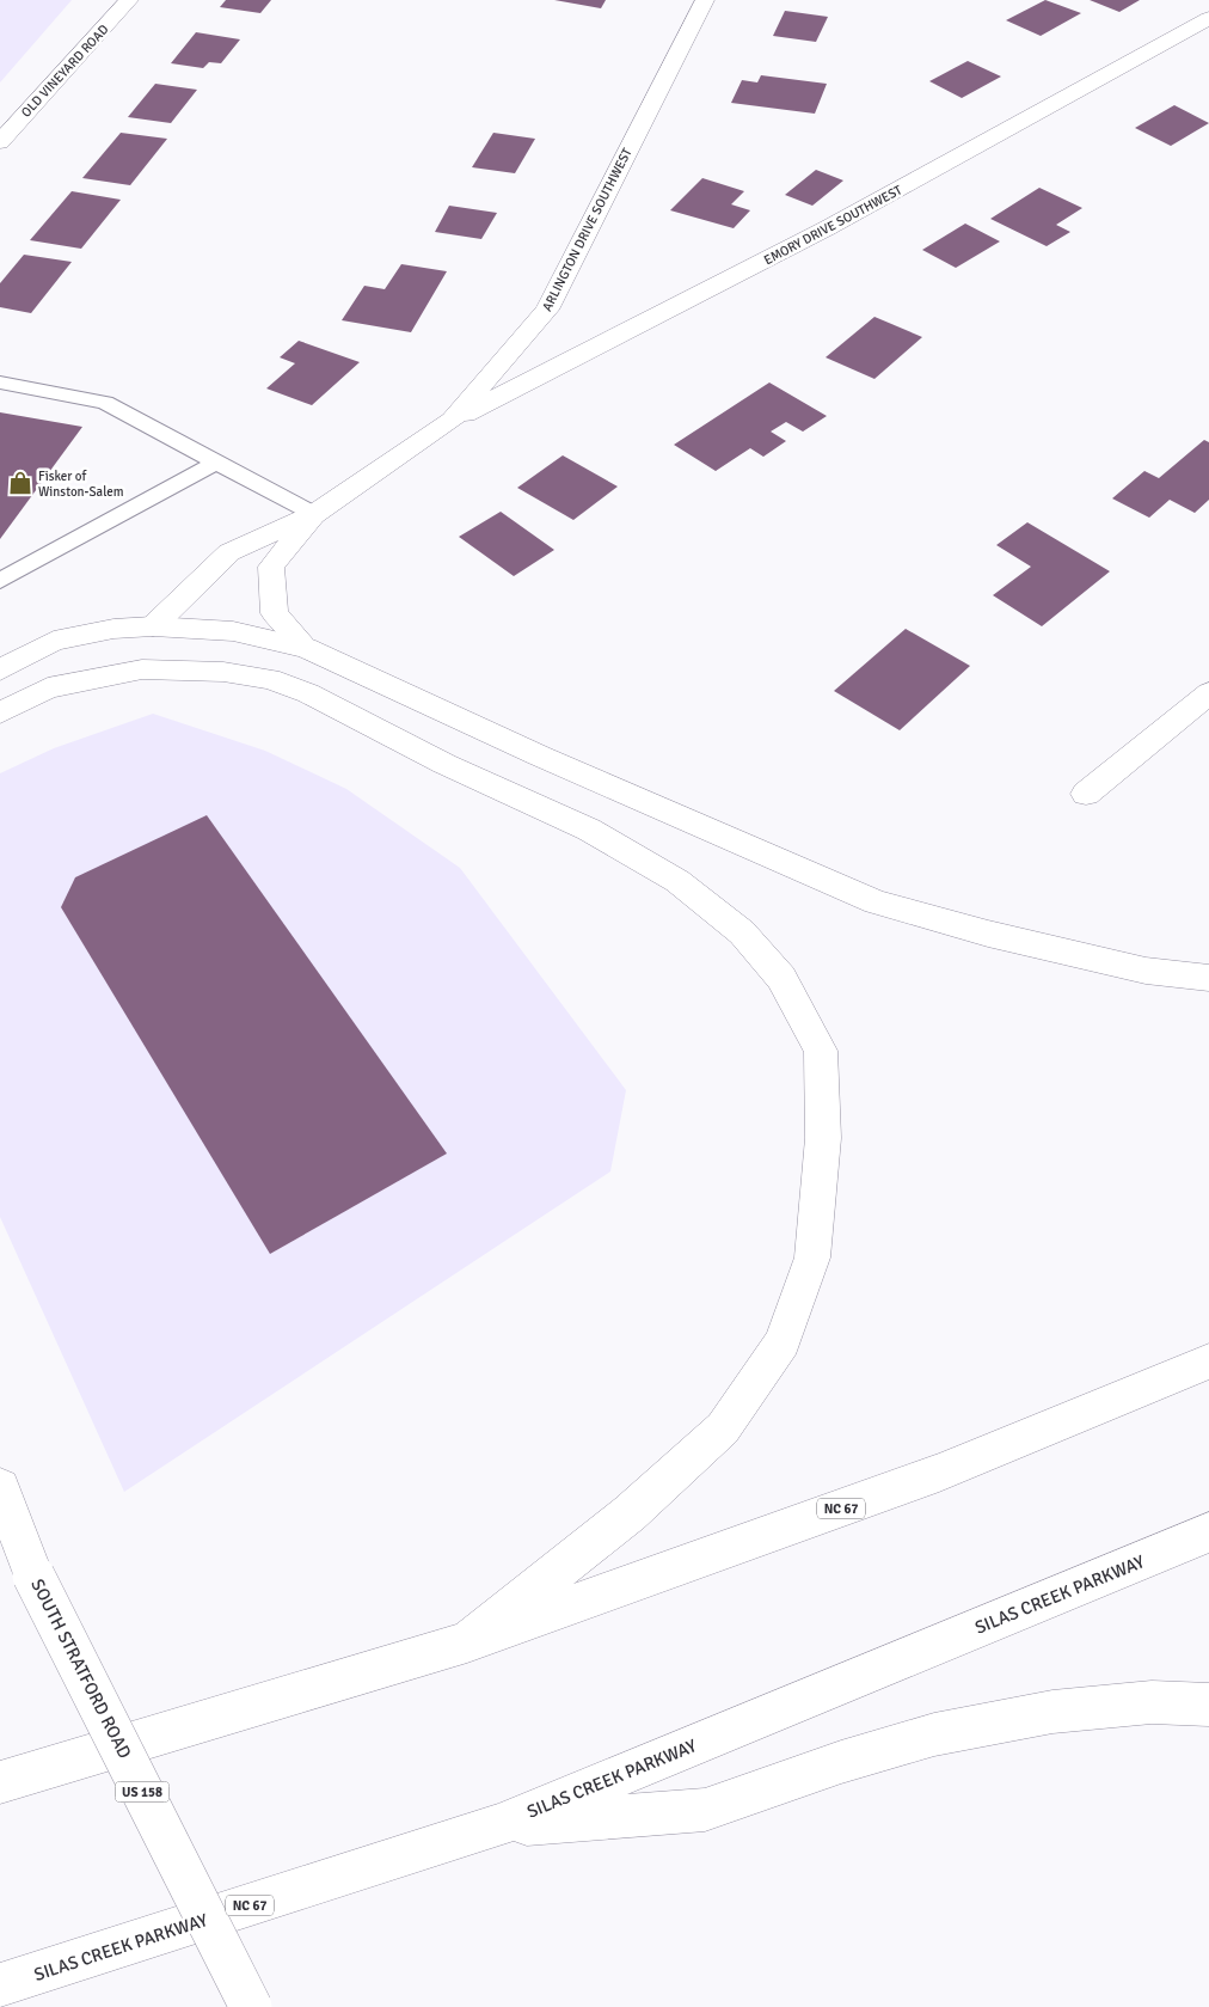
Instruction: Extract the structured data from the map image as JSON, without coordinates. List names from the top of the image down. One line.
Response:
{"streets":{"main road":["OLD VINEYARD ROAD","EMORY DRIVE SOUTHWEST","ARLINGTON DRIVE SOUTHWEST","NC 67","SILAS CREEK PARKWAY","SOUTH STRATFORD ROAD","US 158"]},"crossings":[["EMORY DRIVE SOUTHWEST","ARLINGTON DRIVE SOUTHWEST"]],"places":{"shop":["Fisker of Winston-Salem"]}}
